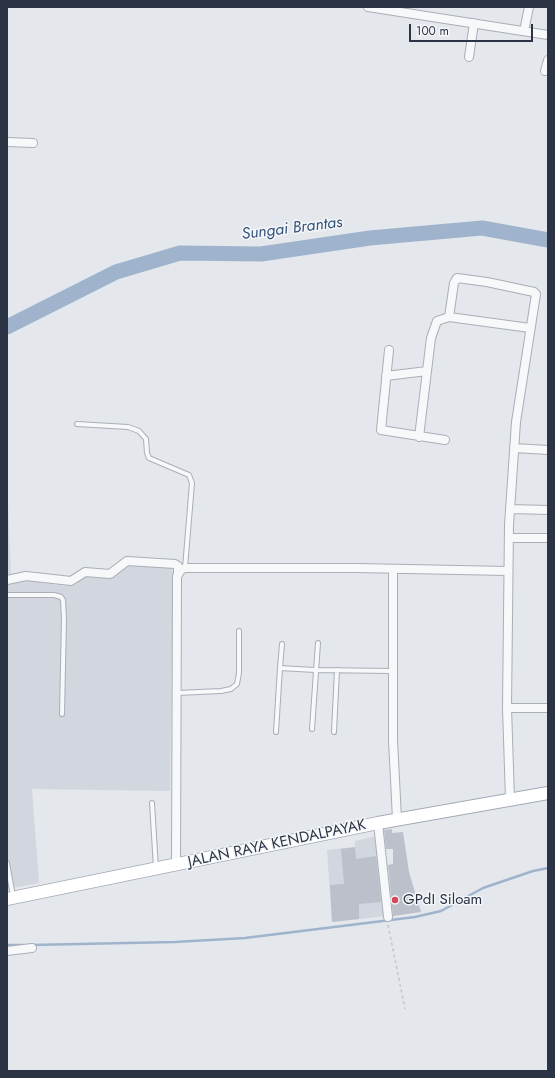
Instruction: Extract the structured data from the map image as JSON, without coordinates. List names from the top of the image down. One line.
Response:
{"streets":{"main road":["JALAN RAYA KENDALPAYAK"]},"water":["Sungai Brantas"],"places":["GPdI Siloam"],"scale_bar":"100 m"}
